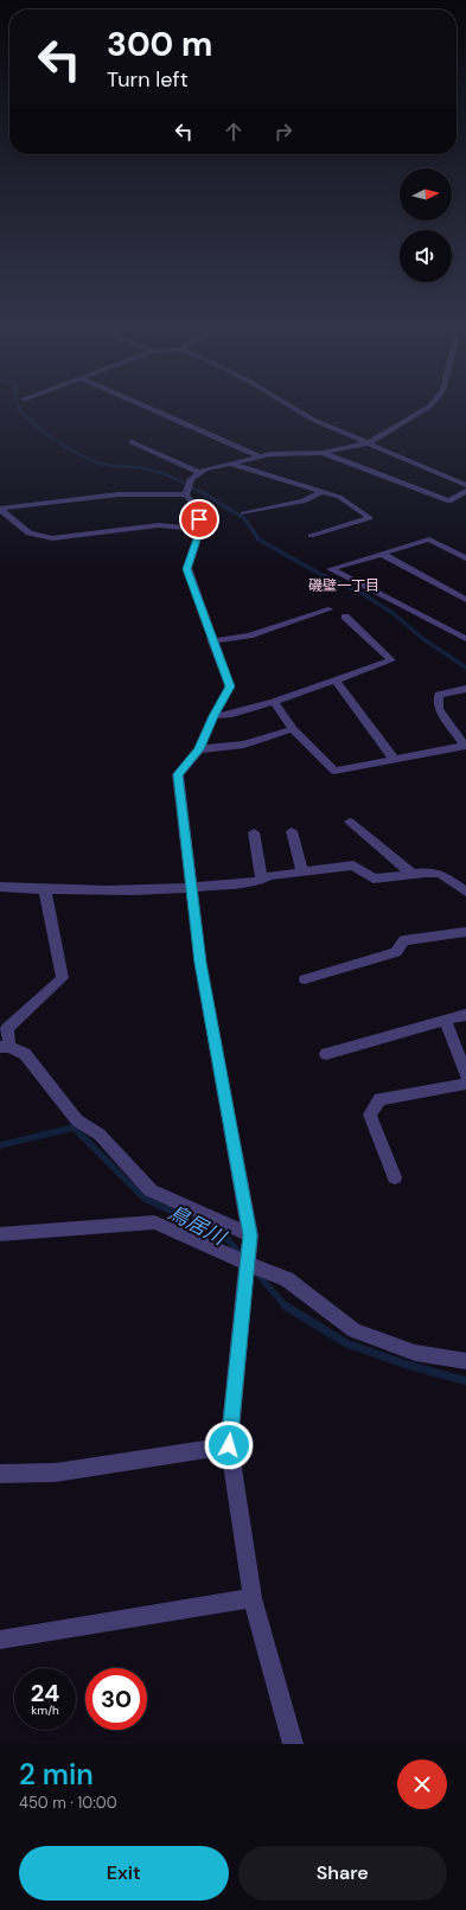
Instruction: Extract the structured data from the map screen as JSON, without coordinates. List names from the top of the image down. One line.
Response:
{"districts":["磯壁一丁目"],"water":["鳥居川"],"north":"right","page":{"turn":["300 m","Turn left"],"speed":"24 km/h","limit":"30","heading":["2 min","450 m · 10:00"],"buttons":["Exit","Share"]}}
